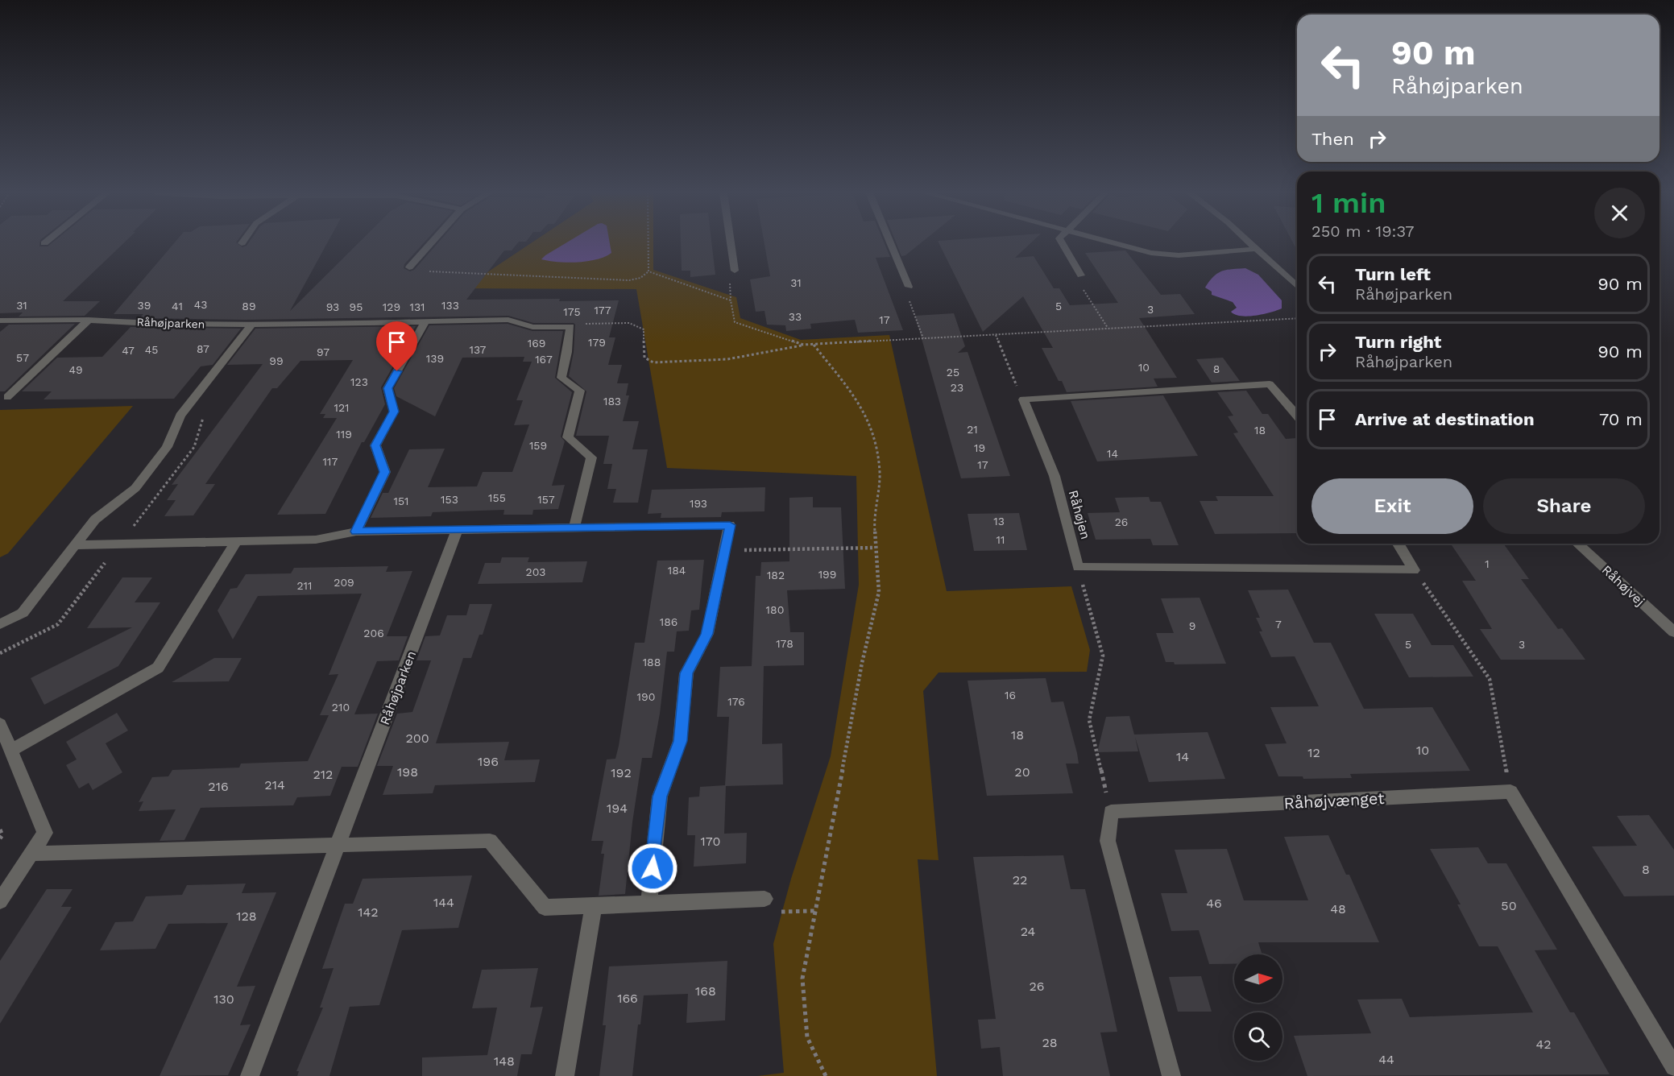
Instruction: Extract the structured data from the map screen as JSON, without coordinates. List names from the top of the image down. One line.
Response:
{"streets":{"street":["Råhøjparken","Råhøjen","Råhøjvej","Råhøjvænget"]},"house_numbers":["31","43","31","39","133","41","89","5","93","95","129","131","3","177","175","33","17","179","169","87","45","137","47","97","57","139","167","99","10","8","49","25","123","23","183","121","21","18","119","159","19","14","117","17","155","153","157","151","193","13","26","11","1","184","203","199","182","209","211","180","186","7","9","206","178","5","3","188","16","190","176","210","18","200","10","12","14","196","198","20","192","212","214","216","194","170","8","22","144","46","50","48","142","128","24","26","168","166","130","28","42","44","148"],"north":"right","page":{"turn":["90 m","Råhøjparken"],"then":"Then","heading":["1 min","250 m · 19:37"],"list":[{"name":"Turn left","note":"Råhøjparken","value":"90 m"},{"name":"Turn right","note":"Råhøjparken","value":"90 m"},{"name":"Arrive at destination","value":"70 m"}],"buttons":["Exit","Share"]}}
